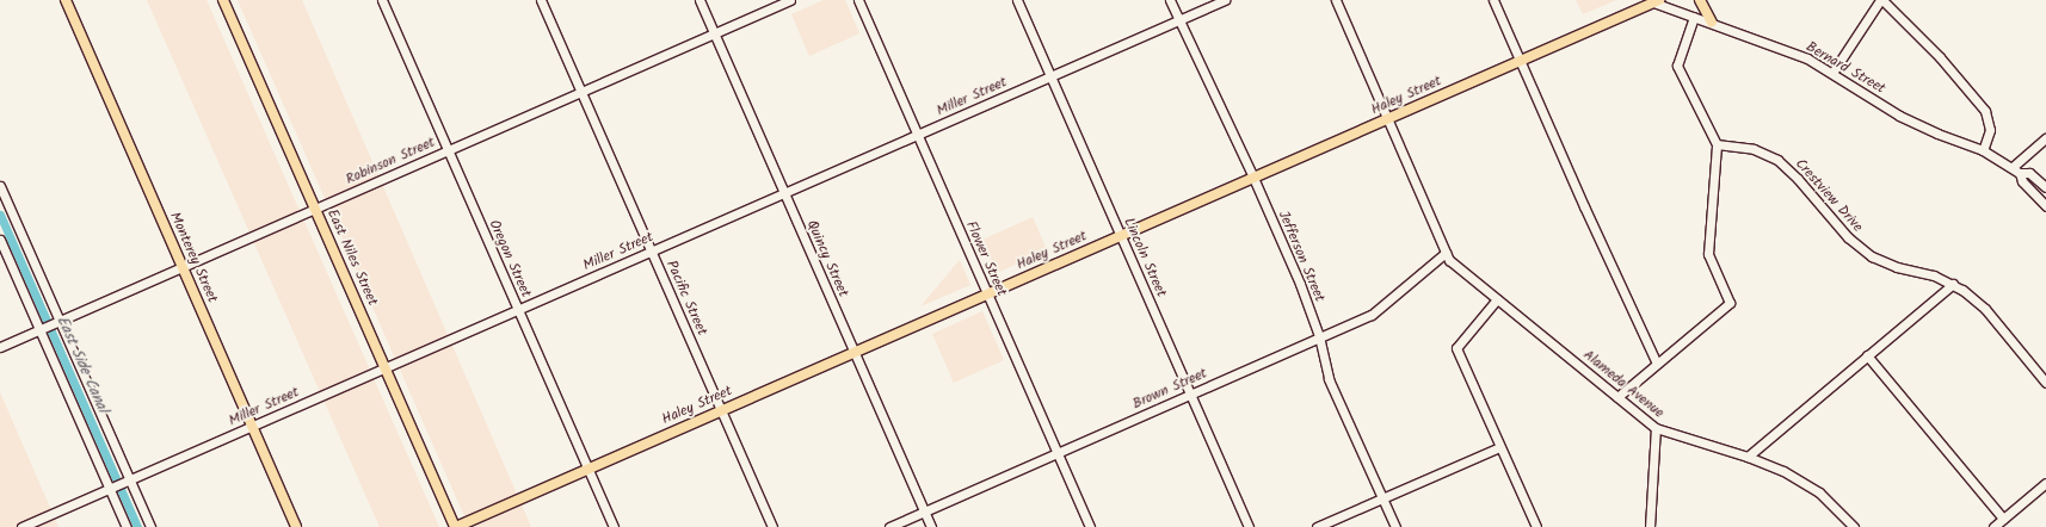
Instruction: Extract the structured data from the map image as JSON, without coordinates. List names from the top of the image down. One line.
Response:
{"streets":{"main road":["Haley Street","Monterey Street","East Niles Street"],"street":["Bernard Street","Miller Street","Robinson Street","Crestview Drive","Jefferson Street","Lincoln Street","Oregon Street","Quincy Street","Flower Street","Pacific Street","Alameda Avenue","Brown Street"]},"crossings":[["Bernard Street","Haley Street"],["Haley Street","Jefferson Street"],["Haley Street","East Niles Street"],["Haley Street","Lincoln Street"],["Haley Street","Oregon Street"],["Haley Street","Quincy Street"],["Haley Street","Flower Street"],["Haley Street","Pacific Street"],["Haley Street","Alameda Avenue"],["Miller Street","Jefferson Street"],["Miller Street","Monterey Street"],["Miller Street","East Niles Street"],["Miller Street","Lincoln Street"],["Miller Street","Oregon Street"],["Miller Street","Quincy Street"],["Miller Street","Flower Street"],["Miller Street","Pacific Street"],["Robinson Street","Monterey Street"],["Robinson Street","East Niles Street"],["Robinson Street","Oregon Street"],["Robinson Street","Quincy Street"],["Robinson Street","Pacific Street"],["Jefferson Street","Brown Street"],["Lincoln Street","Brown Street"],["Quincy Street","Brown Street"],["Flower Street","Brown Street"],["Alameda Avenue","Brown Street"]],"water":["East Side Canal"]}
